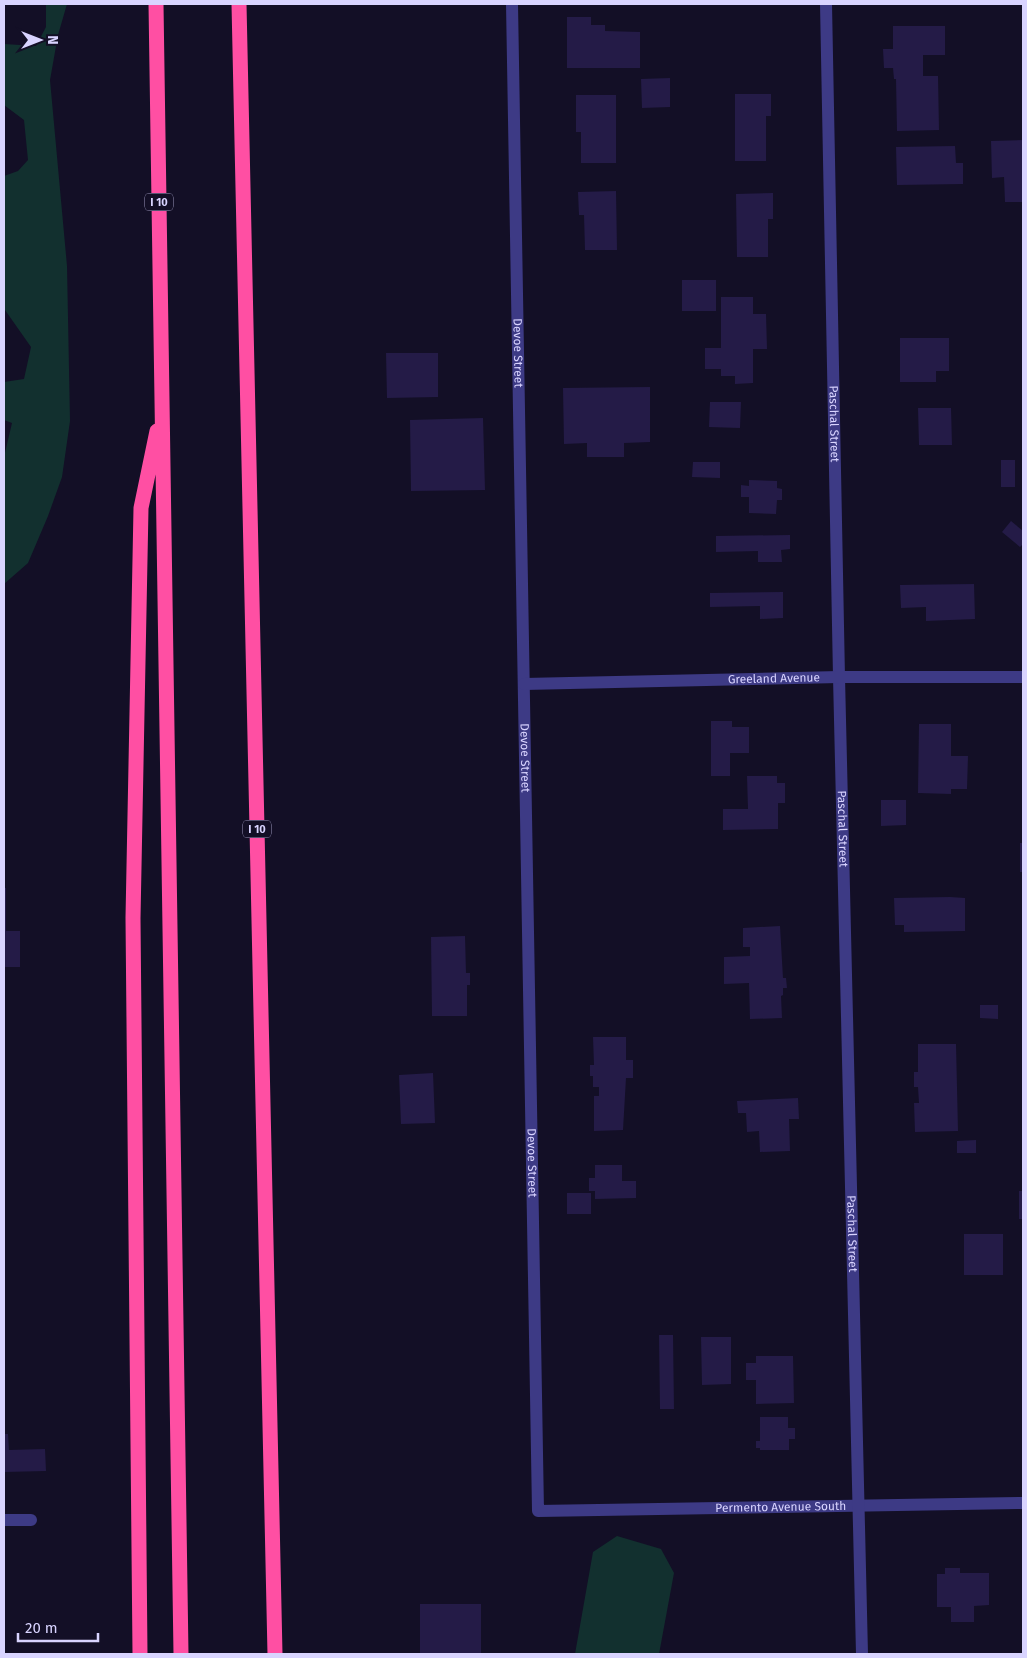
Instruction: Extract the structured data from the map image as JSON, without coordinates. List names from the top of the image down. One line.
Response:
{"streets":{"highway":["I 10"],"street":["Devoe Street","Paschal Street","Greeland Avenue","Permento Avenue South"]},"crossings":[["Devoe Street","Greeland Avenue"],["Devoe Street","Permento Avenue South"],["Paschal Street","Greeland Avenue"],["Paschal Street","Permento Avenue South"]],"scale_bar":"20 m","north":"right"}
